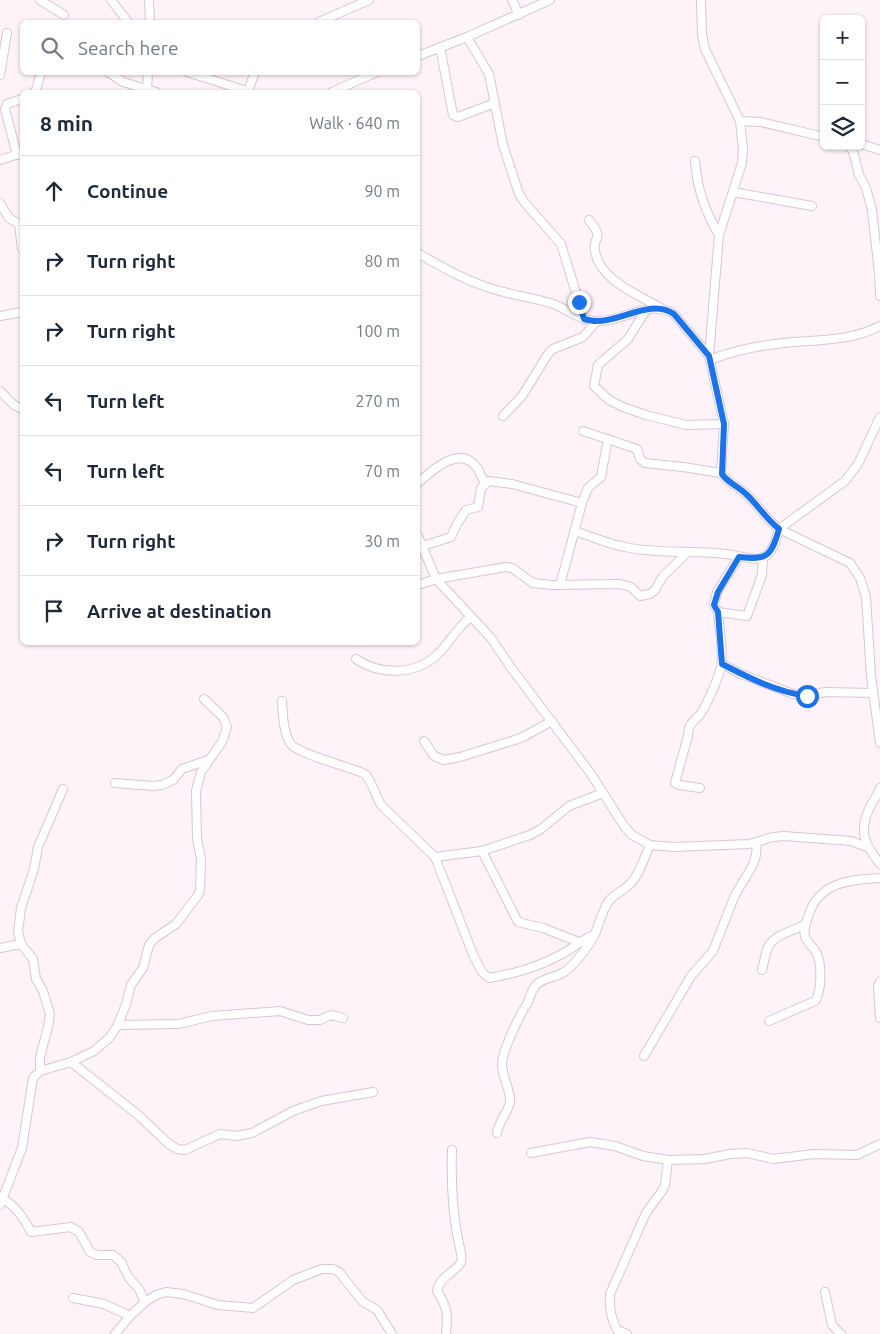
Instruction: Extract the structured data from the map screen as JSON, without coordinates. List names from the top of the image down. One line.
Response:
{"page":{"map_buttons":["+","−"],"search":"Search here","heading":["8 min","Walk · 640 m"],"list":[["Continue","90 m"],["Turn right","80 m"],["Turn right","100 m"],["Turn left","270 m"],["Turn left","70 m"],["Turn right","30 m"],"Arrive at destination"]}}
